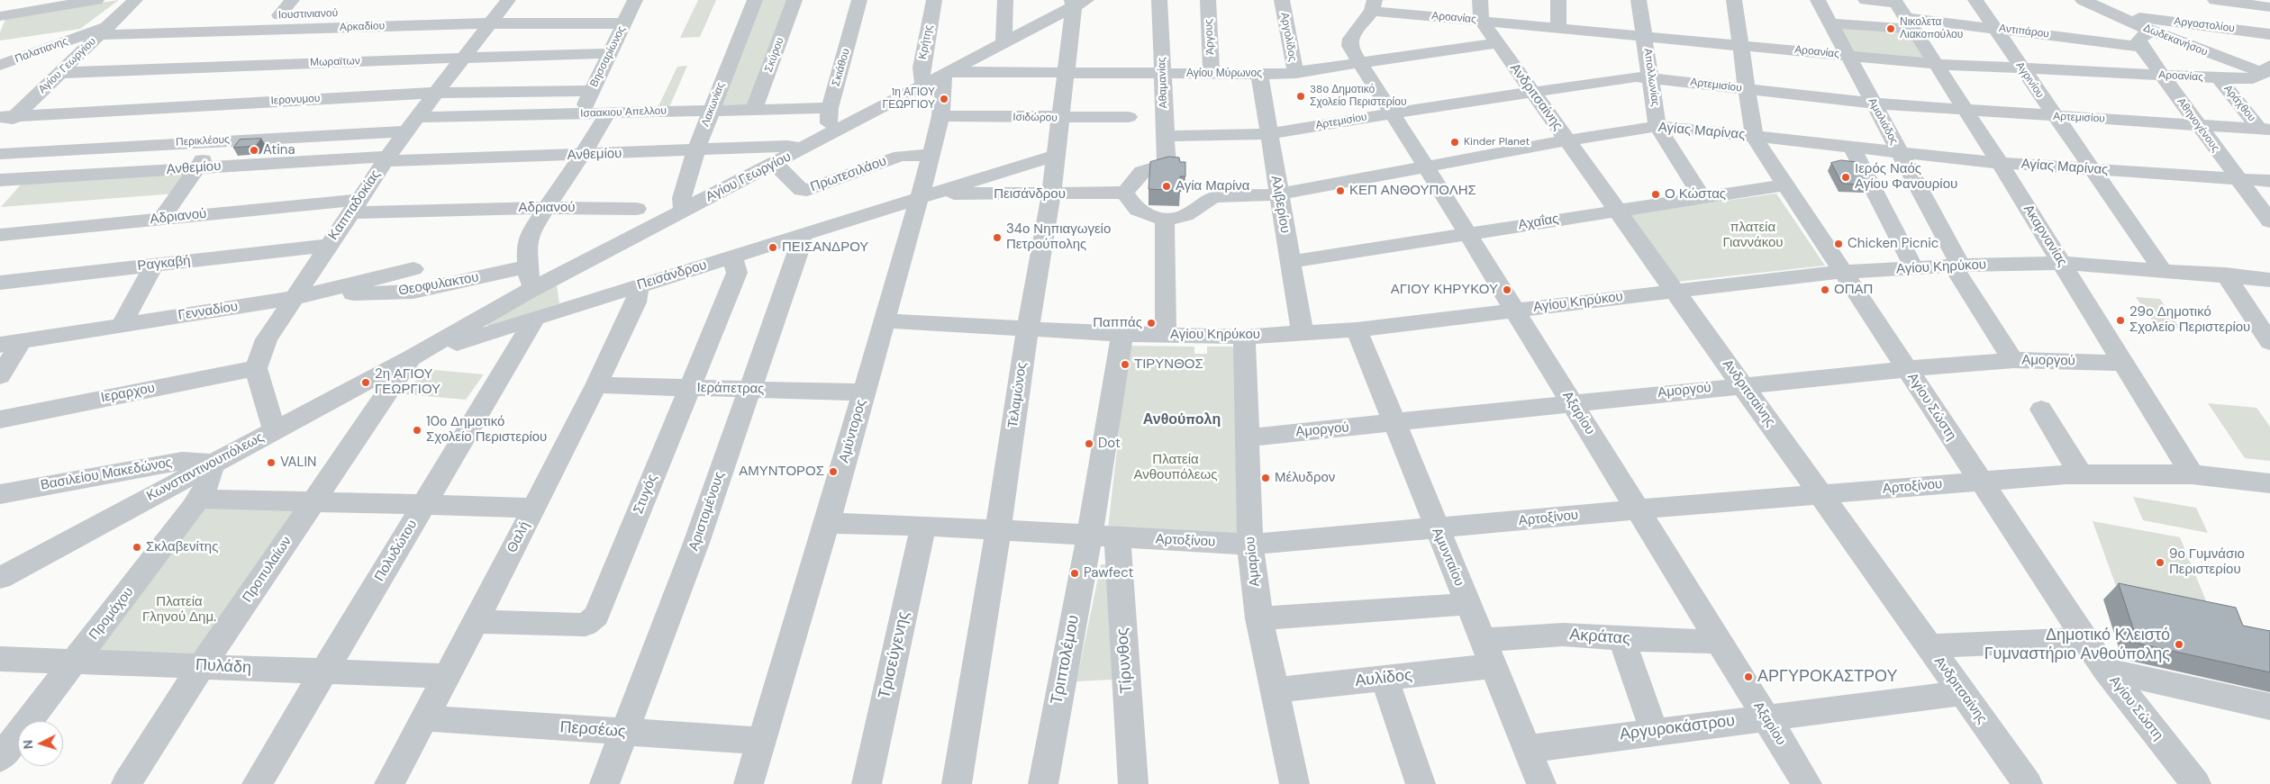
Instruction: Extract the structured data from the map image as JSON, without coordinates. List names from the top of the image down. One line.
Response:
{"streets":{"street":["Ιουστινιανού","Αροανίας","Αργοστολίου","Αρκαδίου","Αντιπάρου","Άργους","Αργολίδος","Δωδεκανήσου","Κρήτης","Παλατιανης","Σκύρου","Βησσαρίωνος","Μωραϊτων","Αγίου Γεωργίου","Σκιάθου","Αγίου Μύρωνος","Απολλωνίας","Αγρινίου","Αθαμανίας","Αρτεμισίου","Ανδριτσαίνης","Ιερονυμου","Αράχθου","Λακωνίας","Ισαακιου Απελλου","Ισιδώρου","Αμαλιάδος","Αθηνογένους","Αγίας Μαρίνας","Περικλέους","Ανθεμίου","Πρωτεσιλάου","Πεισάνδρου","Αλιβερίου","Καππαδοκίας","Αδριανού","Αχαΐας","Ακαρνανίας","Ραγκαβή","Αγίου Κηρύκου","Θεοφυλακτου","Γενναδίου","Αμοργού","Ιεράπετρας","Ιεραρχου","Τελαμώνος","Αγίου Σώστη","Αξαρίου","Αμύντορος","Κωνσταντινουπόλεως","Βασιλείου Μακεδώνος","Αρτοξίνου","Στυγός","Αριστομένους","Θαλή","Πολυδώτου","Αμυνταίου","Αμαρίου","Προπυλαίων","Προμάχου","Ακράτας","Τρισεύγενης","Τριπτολέμου","Τίρυνθος","Πυλάδη","Αυλίδος","Αργυροκάστρου","Περσέως"]},"crossings":[["Ιουστινιανού","Αρκαδίου"],["Ιουστινιανού","Παλατιανης"],["Ιουστινιανού","Αγίου Γεωργίου"],["Ιουστινιανού","Καππαδοκίας"],["Αροανίας","Δωδεκανήσου"],["Αροανίας","Απολλωνίας"],["Αροανίας","Αγρινίου"],["Αροανίας","Ανδριτσαίνης"],["Αροανίας","Αράχθου"],["Αροανίας","Αμαλιάδος"],["Αροανίας","Αθηνογένους"],["Αροανίας","Ακαρνανίας"],["Αροανίας","Αγίου Σώστη"],["Αργοστολίου","Δωδεκανήσου"],["Αρκαδίου","Παλατιανης"],["Αρκαδίου","Βησσαρίωνος"],["Αρκαδίου","Αγίου Γεωργίου"],["Αρκαδίου","Καππαδοκίας"],["Αντιπάρου","Αγρινίου"],["Αντιπάρου","Αθηνογένους"],["Αντιπάρου","Ακαρνανίας"],["Άργους","Αγίου Μύρωνος"],["Αργολίδος","Αγίου Μύρωνος"],["Κρήτης","Αγίου Γεωργίου"],["Παλατιανης","Αγίου Γεωργίου"],["Σκύρου","Ισαακιου Απελλου"],["Βησσαρίωνος","Μωραϊτων"],["Βησσαρίωνος","Ιερονυμου"],["Βησσαρίωνος","Ισαακιου Απελλου"],["Μωραϊτων","Αγίου Γεωργίου"],["Μωραϊτων","Καππαδοκίας"],["Αγίου Γεωργίου","Αγίου Μύρωνος"],["Αγίου Γεωργίου","Ιερονυμου"],["Αγίου Γεωργίου","Λακωνίας"],["Αγίου Γεωργίου","Ανθεμίου"],["Αγίου Γεωργίου","Πρωτεσιλάου"],["Αγίου Γεωργίου","Πεισάνδρου"],["Αγίου Γεωργίου","Τελαμώνος"],["Αγίου Γεωργίου","Αμύντορος"],["Αγίου Γεωργίου","Κωνσταντινουπόλεως"],["Αγίου Γεωργίου","Προπυλαίων"],["Σκιάθου","Ισαακιου Απελλου"],["Αγίου Μύρωνος","Αθαμανίας"],["Αγίου Μύρωνος","Ανδριτσαίνης"],["Αγίου Μύρωνος","Αλιβερίου"],["Αγίου Μύρωνος","Τελαμώνος"],["Αγίου Μύρωνος","Αξαρίου"],["Αγίου Μύρωνος","Αμύντορος"],["Απολλωνίας","Αρτεμισίου"],["Απολλωνίας","Αγίας Μαρίνας"],["Απολλωνίας","Αχαΐας"],["Αγρινίου","Αρτεμισίου"],["Αγρινίου","Αγίας Μαρίνας"],["Αγρινίου","Αγίου Κηρύκου"],["Αθαμανίας","Αρτεμισίου"],["Αθαμανίας","Αγίας Μαρίνας"],["Αθαμανίας","Πεισάνδρου"],["Αρτεμισίου","Ανδριτσαίνης"],["Αρτεμισίου","Αράχθου"],["Αρτεμισίου","Αμαλιάδος"],["Αρτεμισίου","Αθηνογένους"],["Αρτεμισίου","Αλιβερίου"],["Αρτεμισίου","Ακαρνανίας"],["Αρτεμισίου","Αγίου Σώστη"],["Αρτεμισίου","Αξαρίου"],["Ανδριτσαίνης","Αγίας Μαρίνας"],["Ανδριτσαίνης","Αχαΐας"],["Ανδριτσαίνης","Αγίου Κηρύκου"],["Ανδριτσαίνης","Αμοργού"],["Ανδριτσαίνης","Αρτοξίνου"],["Ανδριτσαίνης","Αργυροκάστρου"],["Ιερονυμου","Καππαδοκίας"],["Λακωνίας","Ισαακιου Απελλου"],["Λακωνίας","Ανθεμίου"],["Ισαακιου Απελλου","Περικλέους"],["Ισαακιου Απελλου","Καππαδοκίας"],["Ισιδώρου","Τελαμώνος"],["Ισιδώρου","Αμύντορος"],["Αμαλιάδος","Αγίας Μαρίνας"],["Αμαλιάδος","Αγίου Κηρύκου"],["Αμαλιάδος","Αμοργού"],["Αθηνογένους","Αγίας Μαρίνας"],["Αγίας Μαρίνας","Πεισάνδρου"],["Αγίας Μαρίνας","Αλιβερίου"],["Αγίας Μαρίνας","Ακαρνανίας"],["Αγίας Μαρίνας","Αγίου Σώστη"],["Αγίας Μαρίνας","Αξαρίου"],["Περικλέους","Καππαδοκίας"],["Ανθεμίου","Καππαδοκίας"],["Πρωτεσιλάου","Αμύντορος"],["Πεισάνδρου","Τελαμώνος"],["Πεισάνδρου","Αμύντορος"],["Πεισάνδρου","Κωνσταντινουπόλεως"],["Πεισάνδρου","Στυγός"],["Πεισάνδρου","Αριστομένους"],["Πεισάνδρου","Θαλή"],["Πεισάνδρου","Πολυδώτου"],["Πεισάνδρου","Προπυλαίων"],["Αλιβερίου","Αχαΐας"],["Αλιβερίου","Αγίου Κηρύκου"],["Καππαδοκίας","Αδριανού"],["Καππαδοκίας","Ραγκαβή"],["Καππαδοκίας","Γενναδίου"],["Καππαδοκίας","Ιεραρχου"],["Αχαΐας","Αγίου Σώστη"],["Αχαΐας","Αξαρίου"],["Ακαρνανίας","Αγίου Κηρύκου"],["Ακαρνανίας","Αμοργού"],["Ακαρνανίας","Αρτοξίνου"],["Αγίου Κηρύκου","Τελαμώνος"],["Αγίου Κηρύκου","Αγίου Σώστη"],["Αγίου Κηρύκου","Αξαρίου"],["Αγίου Κηρύκου","Αμύντορος"],["Αγίου Κηρύκου","Αμυνταίου"],["Αγίου Κηρύκου","Αμαρίου"],["Θεοφυλακτου","Γενναδίου"],["Αμοργού","Αγίου Σώστη"],["Αμοργού","Αξαρίου"],["Αμοργού","Αμυνταίου"],["Αμοργού","Αμαρίου"],["Ιεράπετρας","Αμύντορος"],["Ιεράπετρας","Στυγός"],["Ιεράπετρας","Αριστομένους"],["Ιεράπετρας","Θαλή"],["Τελαμώνος","Αρτοξίνου"],["Αγίου Σώστη","Αρτοξίνου"],["Αξαρίου","Αρτοξίνου"],["Αξαρίου","Ακράτας"],["Αξαρίου","Αργυροκάστρου"],["Αμύντορος","Αρτοξίνου"],["Αμύντορος","Περσέως"],["Κωνσταντινουπόλεως","Βασιλείου Μακεδώνος"],["Κωνσταντινουπόλεως","Προπυλαίων"],["Κωνσταντινουπόλεως","Προμάχου"],["Βασιλείου Μακεδώνος","Προμάχου"],["Αρτοξίνου","Αμυνταίου"],["Αρτοξίνου","Αμαρίου"],["Αρτοξίνου","Τρισεύγενης"],["Αρτοξίνου","Τριπτολέμου"],["Αρτοξίνου","Τίρυνθος"],["Στυγός","Θαλή"],["Αριστομένους","Περσέως"],["Θαλή","Πυλάδη"],["Θαλή","Περσέως"],["Πολυδώτου","Πυλάδη"],["Αμυνταίου","Ακράτας"],["Αμυνταίου","Αυλίδος"],["Αμυνταίου","Αργυροκάστρου"],["Αμαρίου","Αυλίδος"],["Προπυλαίων","Πυλάδη"],["Προμάχου","Πυλάδη"]],"districts":["Ανθούπολη"],"parks":["πλατεία Γιαννάκου","Πλατεία Ανθουπόλεως","Πλατεία Γληνού Δημ."],"places":["Νικολετα Λιακοπούλου","38ο Δημοτικό Σχολείο Περιστερίου","1η ΑΓΙΟΥ ΓΕΩΡΓΙΟΥ","Kinder Planet","Atina","Ιερός Ναός Αγίου Φανουρίου","Αγία Μαρίνα","ΚΕΠ ΑΝΘΟΥΠΟΛΗΣ","Ο Κώστας","34ο Νηπιαγωγείο Πετρούπολης","Chicken Picnic","ΠΕΙΣΑΝΔΡΟΥ","ΑΓΙΟΥ ΚΗΡΥΚΟΥ","ΟΠΑΠ","29o Δημοτικό Σχολείο Περιστερίου","Παππάς","ΤΙΡΥΝΘΟΣ","2η ΑΓΙΟΥ ΓΕΩΡΓΙΟΥ","10ο Δημοτικό Σχολείο Περιστερίου","Dot","VALIN","ΑΜΥΝΤΟΡΟΣ","Μέλυδρον","Σκλαβενίτης","9ο Γυμνάσιο Περιστερίου","Pawfect","Δημοτικό Κλειστό Γυμναστήριο Ανθούπολης","ΑΡΓΥΡΟΚΑΣΤΡΟΥ"],"north":"left"}
